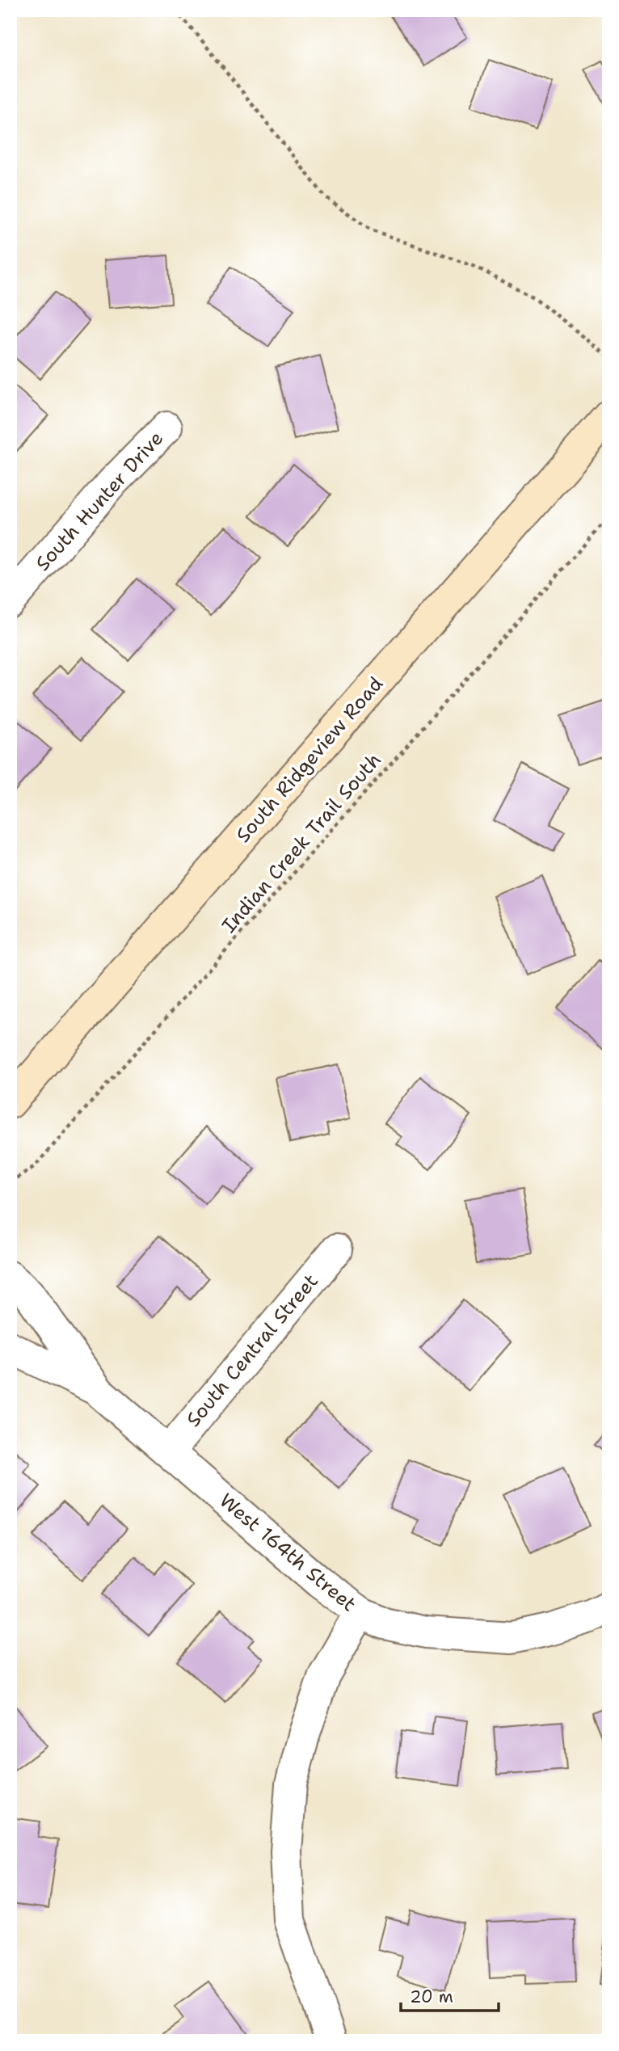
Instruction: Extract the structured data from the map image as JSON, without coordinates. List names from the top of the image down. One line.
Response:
{"streets":{"main road":["South Ridgeview Road"],"street":["South Hunter Drive","South Central Street","West 164th Street"],"path":["Indian Creek Trail South"]},"crossings":[["South Central Street","West 164th Street"]],"scale_bar":"20 m"}
